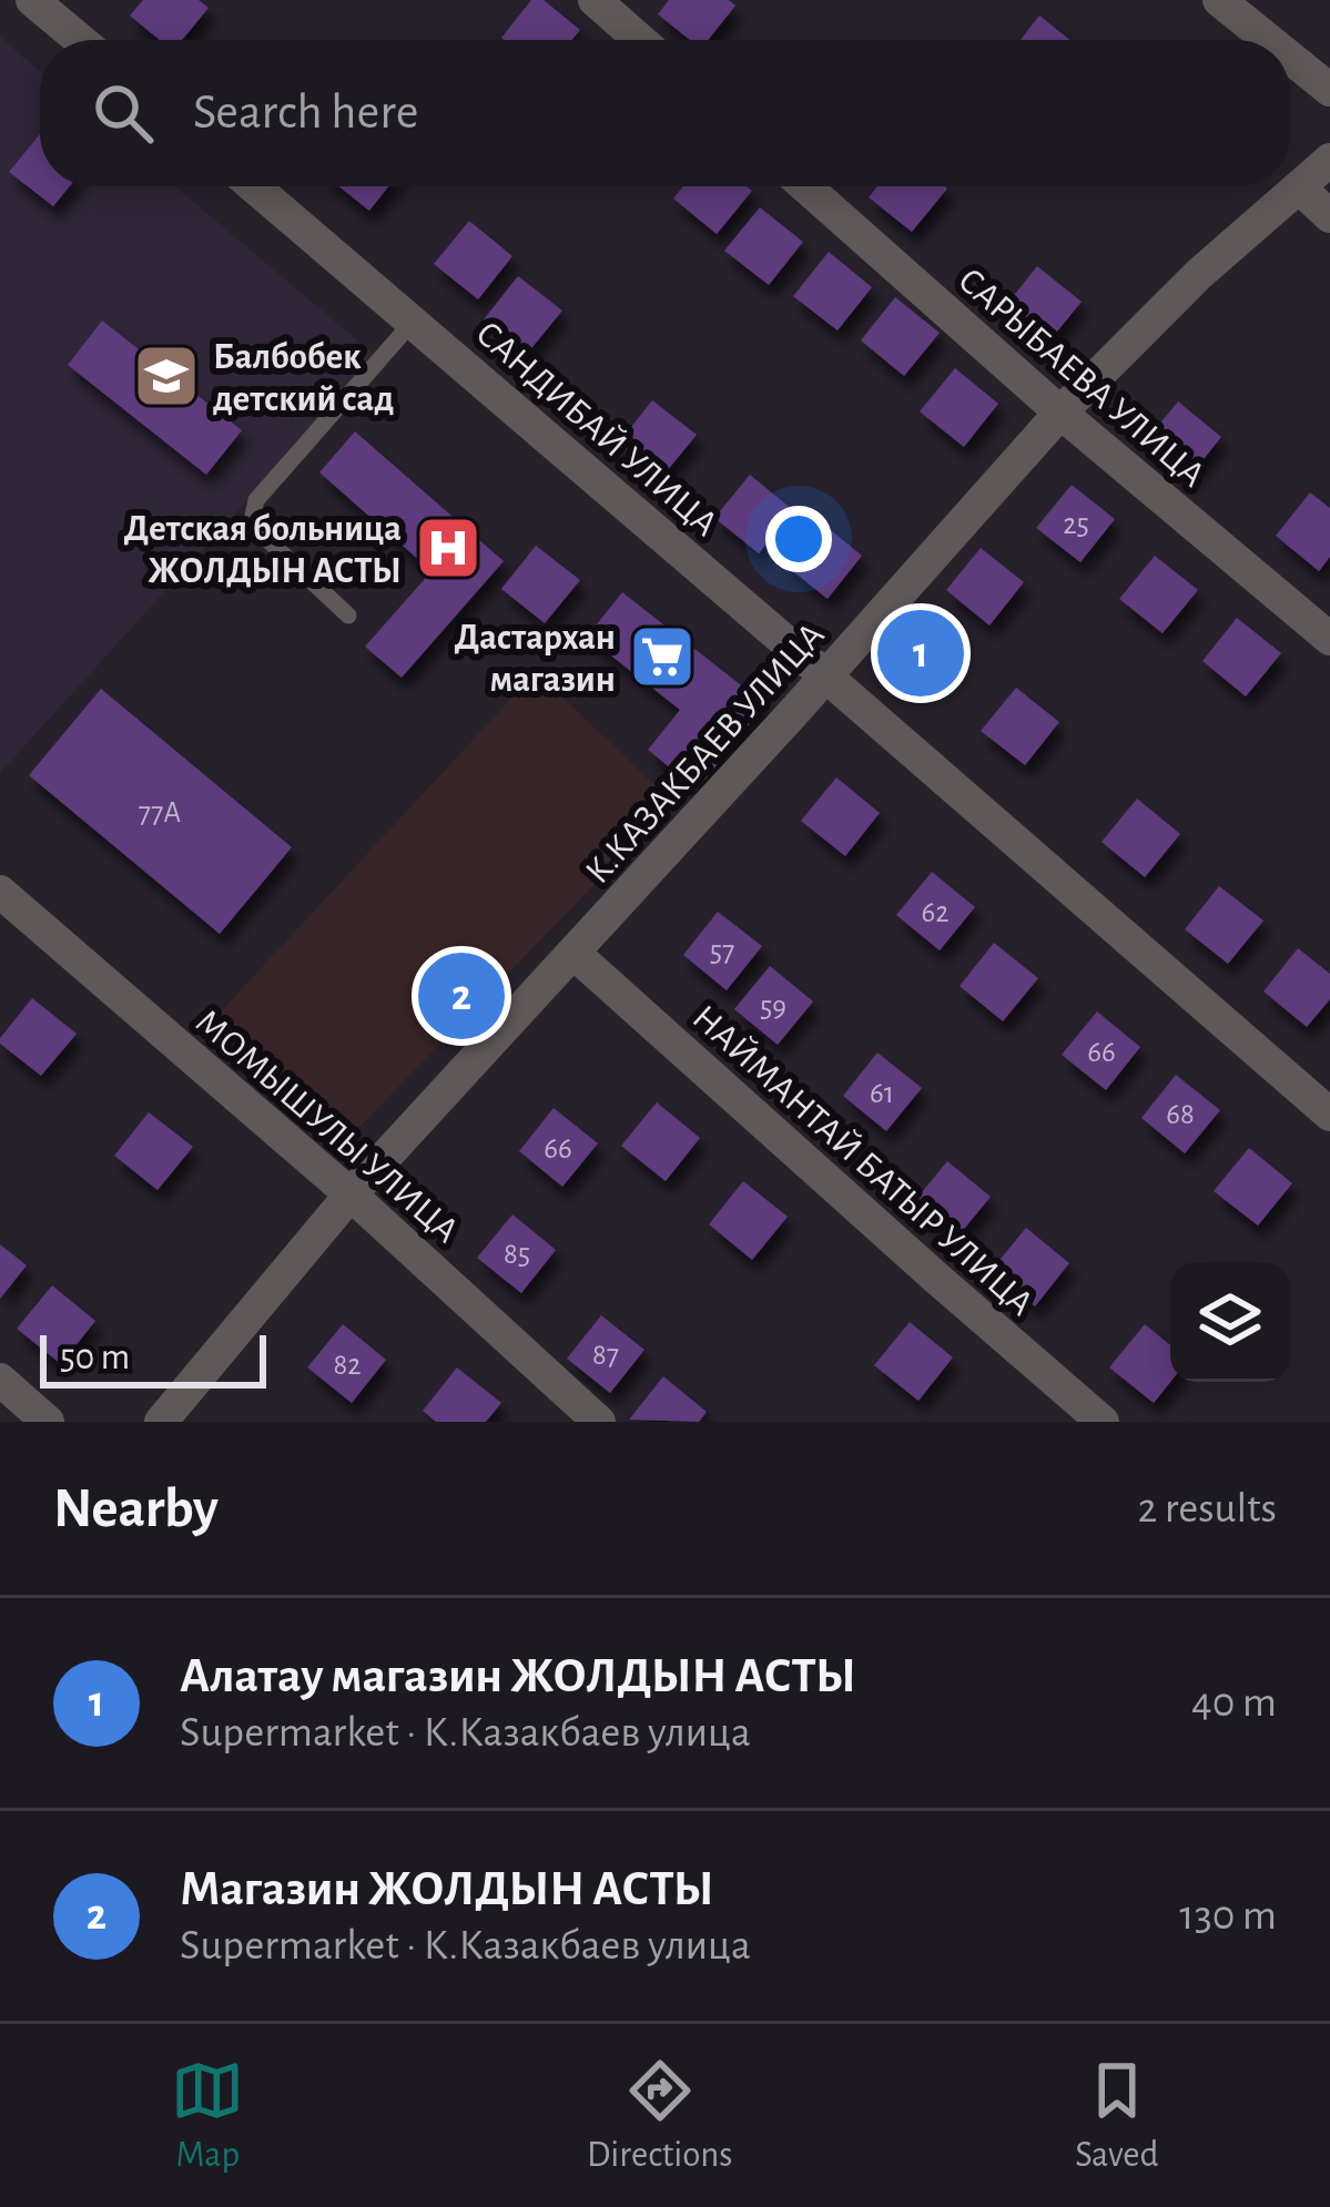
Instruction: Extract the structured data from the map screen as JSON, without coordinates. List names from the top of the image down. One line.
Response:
{"streets":{"street":["САРЫБАЕВА УЛИЦА","САНДИБАЙ УЛИЦА","К.КАЗАКБАЕВ УЛИЦА","МОМЫШУЛЫ УЛИЦА","НАЙМАНТАЙ БАТЫР УЛИЦА"]},"crossings":[["САРЫБАЕВА УЛИЦА","К.КАЗАКБАЕВ УЛИЦА"],["САНДИБАЙ УЛИЦА","К.КАЗАКБАЕВ УЛИЦА"],["К.КАЗАКБАЕВ УЛИЦА","МОМЫШУЛЫ УЛИЦА"],["К.КАЗАКБАЕВ УЛИЦА","НАЙМАНТАЙ БАТЫР УЛИЦА"]],"places":{"school or university":["Балбобек детский сад"],"hospital":["Детская больница ЖОЛДЫН АСТЫ"],"supermarket":["Дастархан магазин"]},"house_numbers":["25","77А","62","57","59","66","61","68","66","85","87","82"],"scale_bar":"50 m","page":{"search":"Search here","pins":["1","2"],"scale":"50 m","heading":["Nearby","2 results"],"list":[{"mark":"1","name":"Алатау магазин ЖОЛДЫН АСТЫ","note":"Supermarket · К.Казакбаев улица","value":"40 m"},{"mark":"2","name":"Магазин ЖОЛДЫН АСТЫ","note":"Supermarket · К.Казакбаев улица","value":"130 m"}],"nav":["Map","Directions","Saved"]}}
